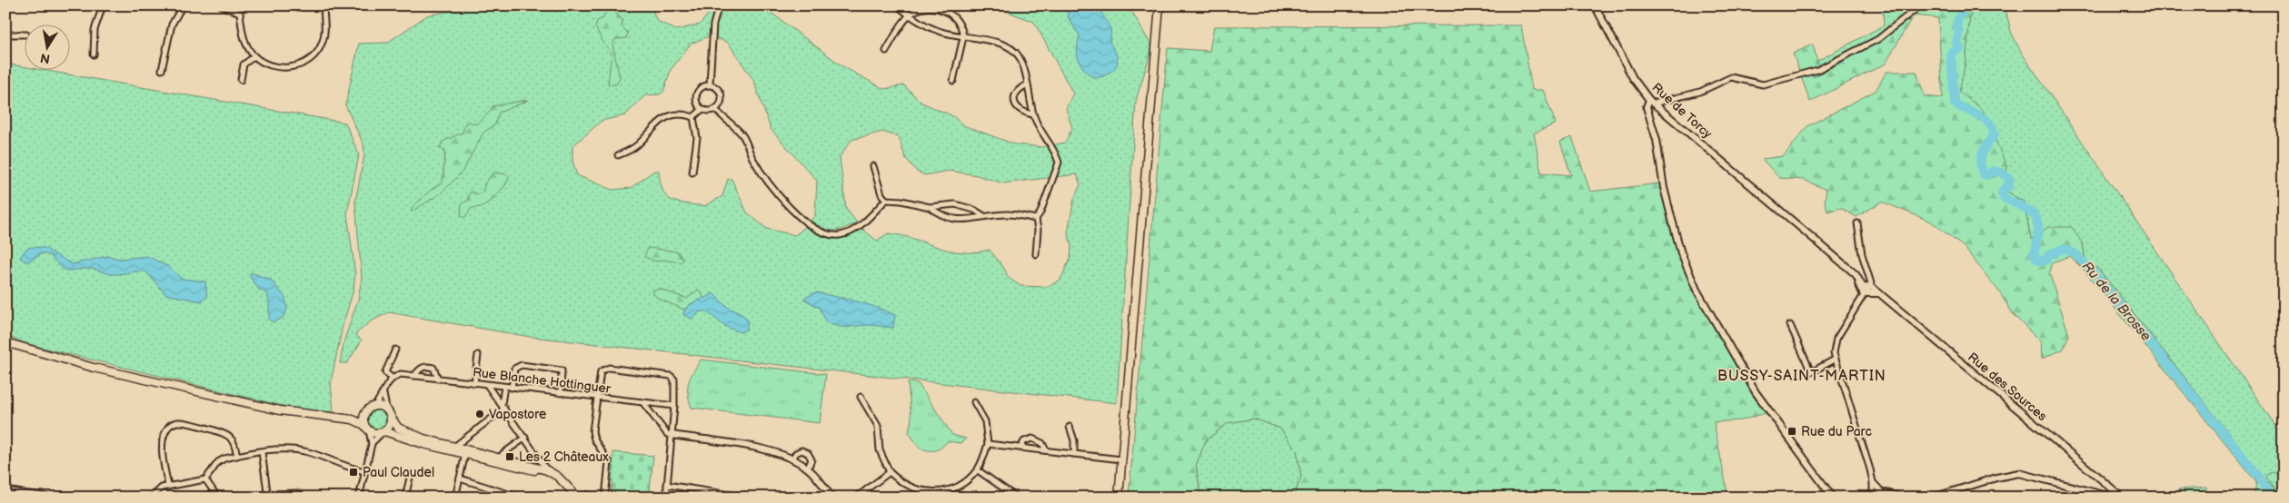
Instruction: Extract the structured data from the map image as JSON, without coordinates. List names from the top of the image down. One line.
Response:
{"streets":{"street":["Rue de Torcy","Rue Blanche Hottinguer","Rue des Sources"]},"crossings":[["Rue de Torcy","Rue des Sources"]],"districts":["BUSSY-SAINT-MARTIN"],"water":["Ru de la Brosse"],"places":{"other":["Vapostore"],"transit":["Rue du Parc","Les 2 Châteaux","Paul Claudel"]},"north":"bottom"}
